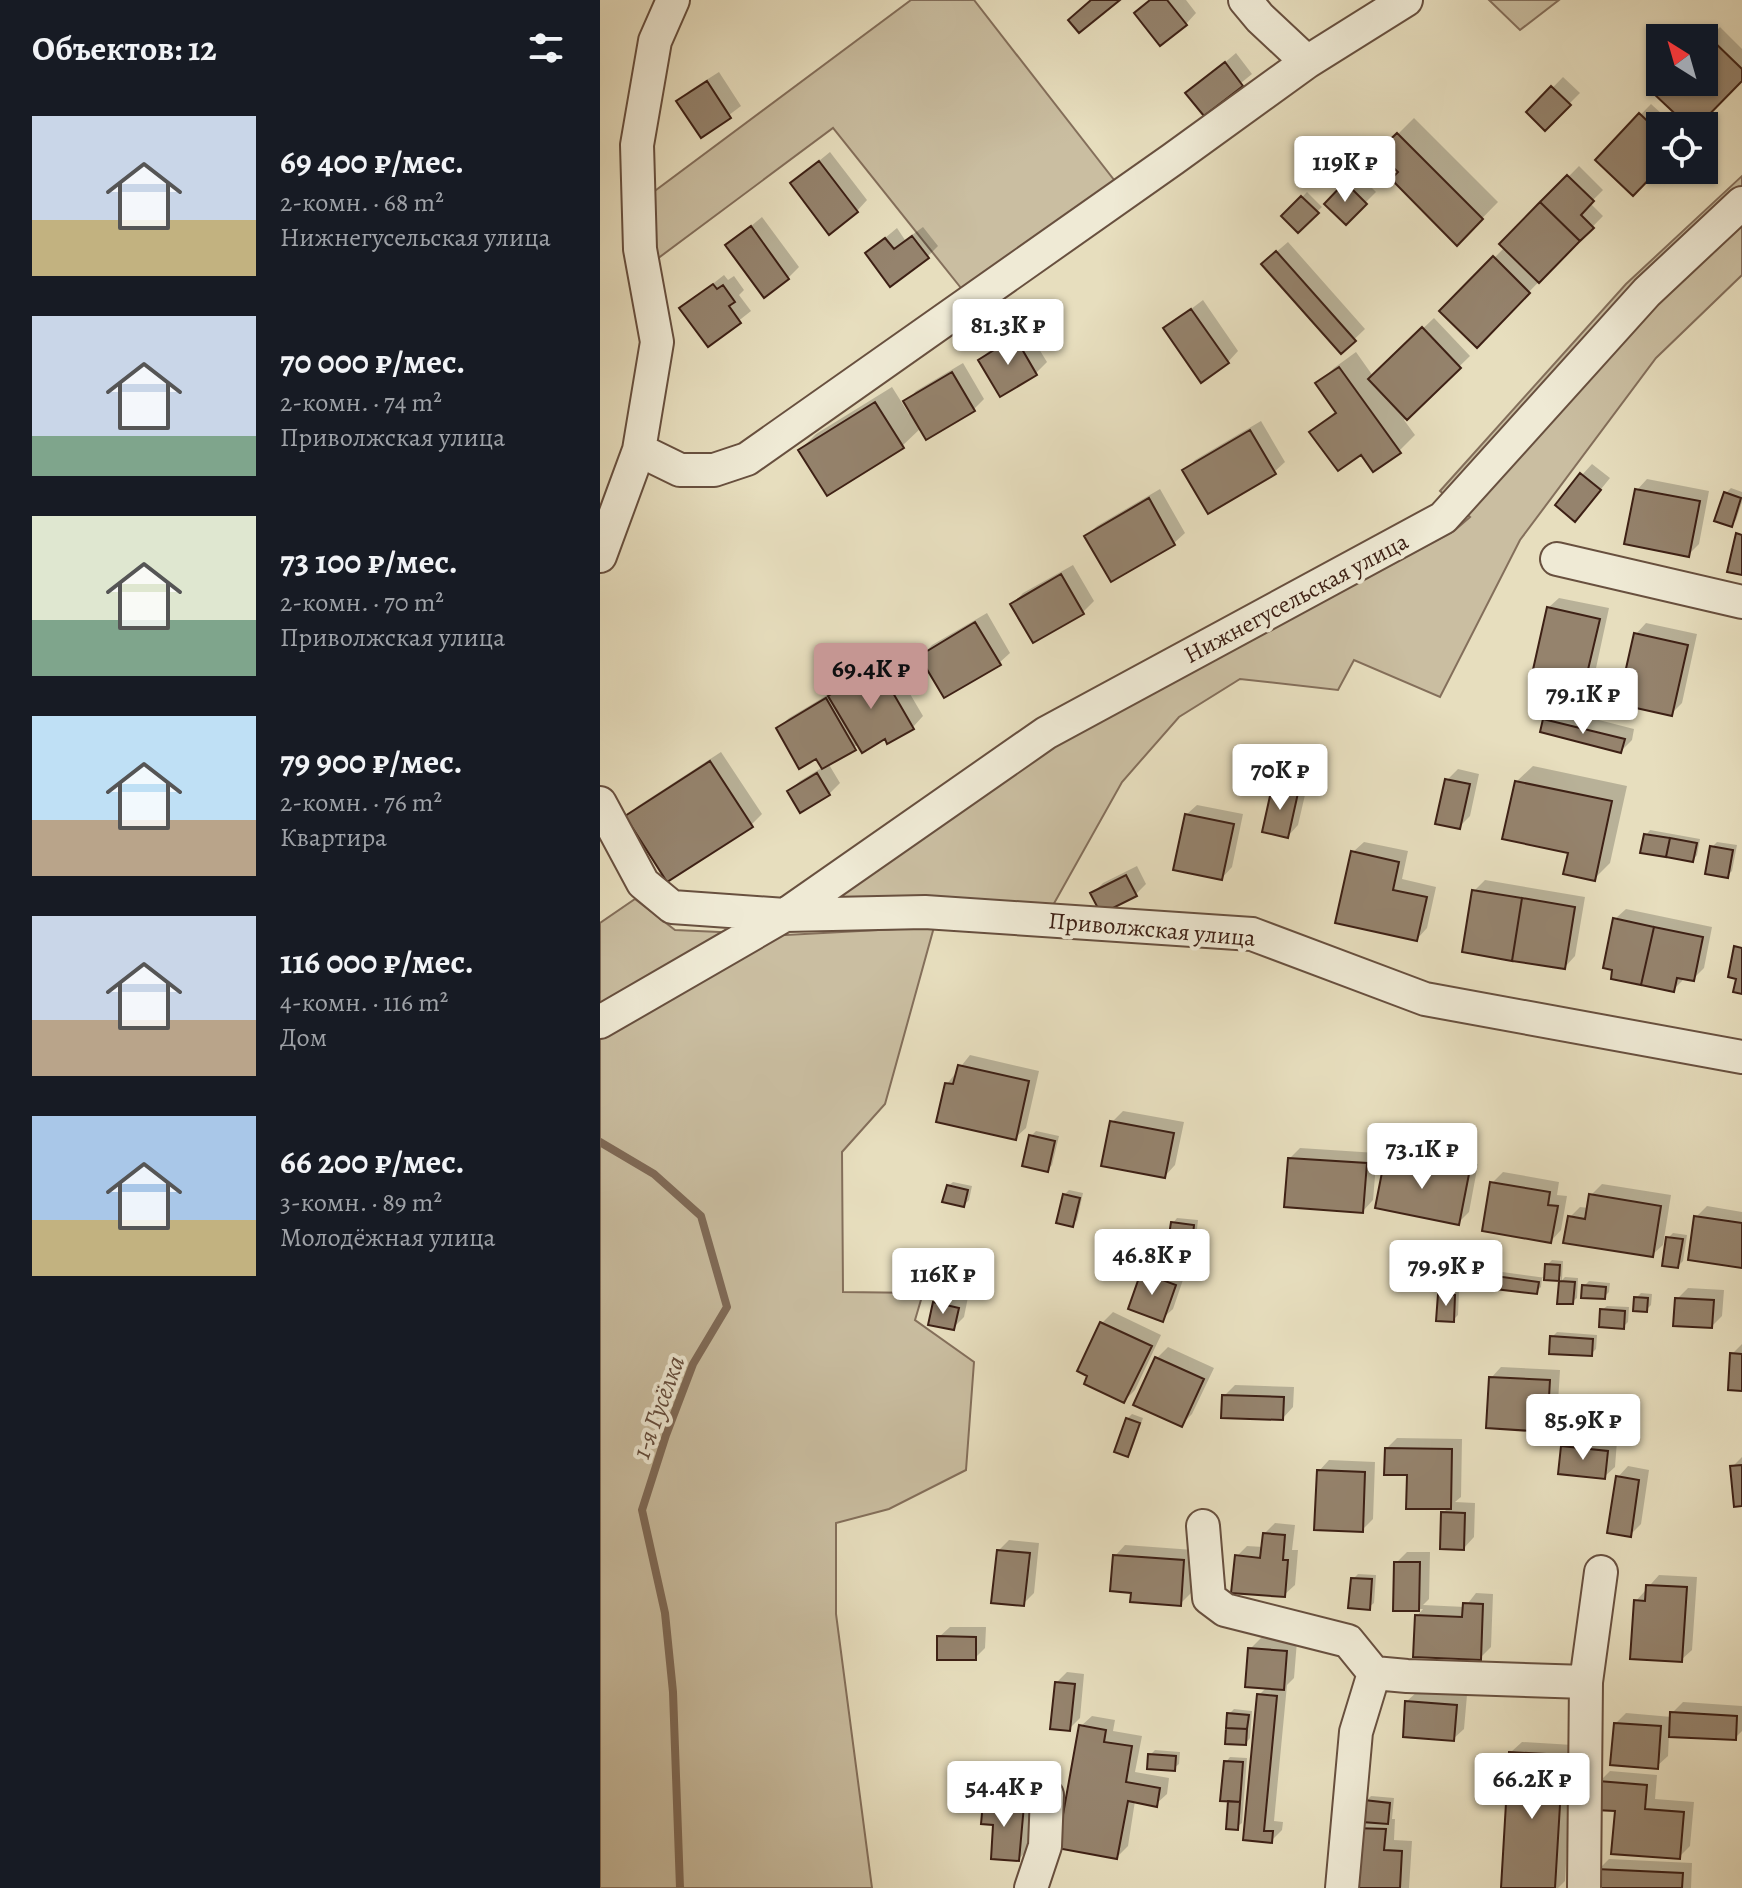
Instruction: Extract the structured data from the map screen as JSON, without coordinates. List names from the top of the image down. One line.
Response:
{"streets":{"street":["Нижнегусельская улица","Приволжская улица"]},"crossings":[["Нижнегусельская улица","Приволжская улица"]],"water":["1-я Гусёлка"],"north":"top left","page":{"heading":"Объектов: 12","list":[{"name":"69 400 ₽/мес.","note":"2-комн. · 68 m² · Нижнегусельская улица"},{"name":"70 000 ₽/мес.","note":"2-комн. · 74 m² · Приволжская улица"},{"name":"73 100 ₽/мес.","note":"2-комн. · 70 m² · Приволжская улица"},{"name":"79 900 ₽/мес.","note":"2-комн. · 76 m² · Квартира"},{"name":"116 000 ₽/мес.","note":"4-комн. · 116 m² · Дом"},{"name":"66 200 ₽/мес.","note":"3-комн. · 89 m² · Молодёжная улица"}],"price":["119K ₽","81.3K ₽","69.4K ₽","79.1K ₽","70K ₽","73.1K ₽","46.8K ₽","79.9K ₽","116K ₽","85.9K ₽","66.2K ₽","54.4K ₽"]}}
